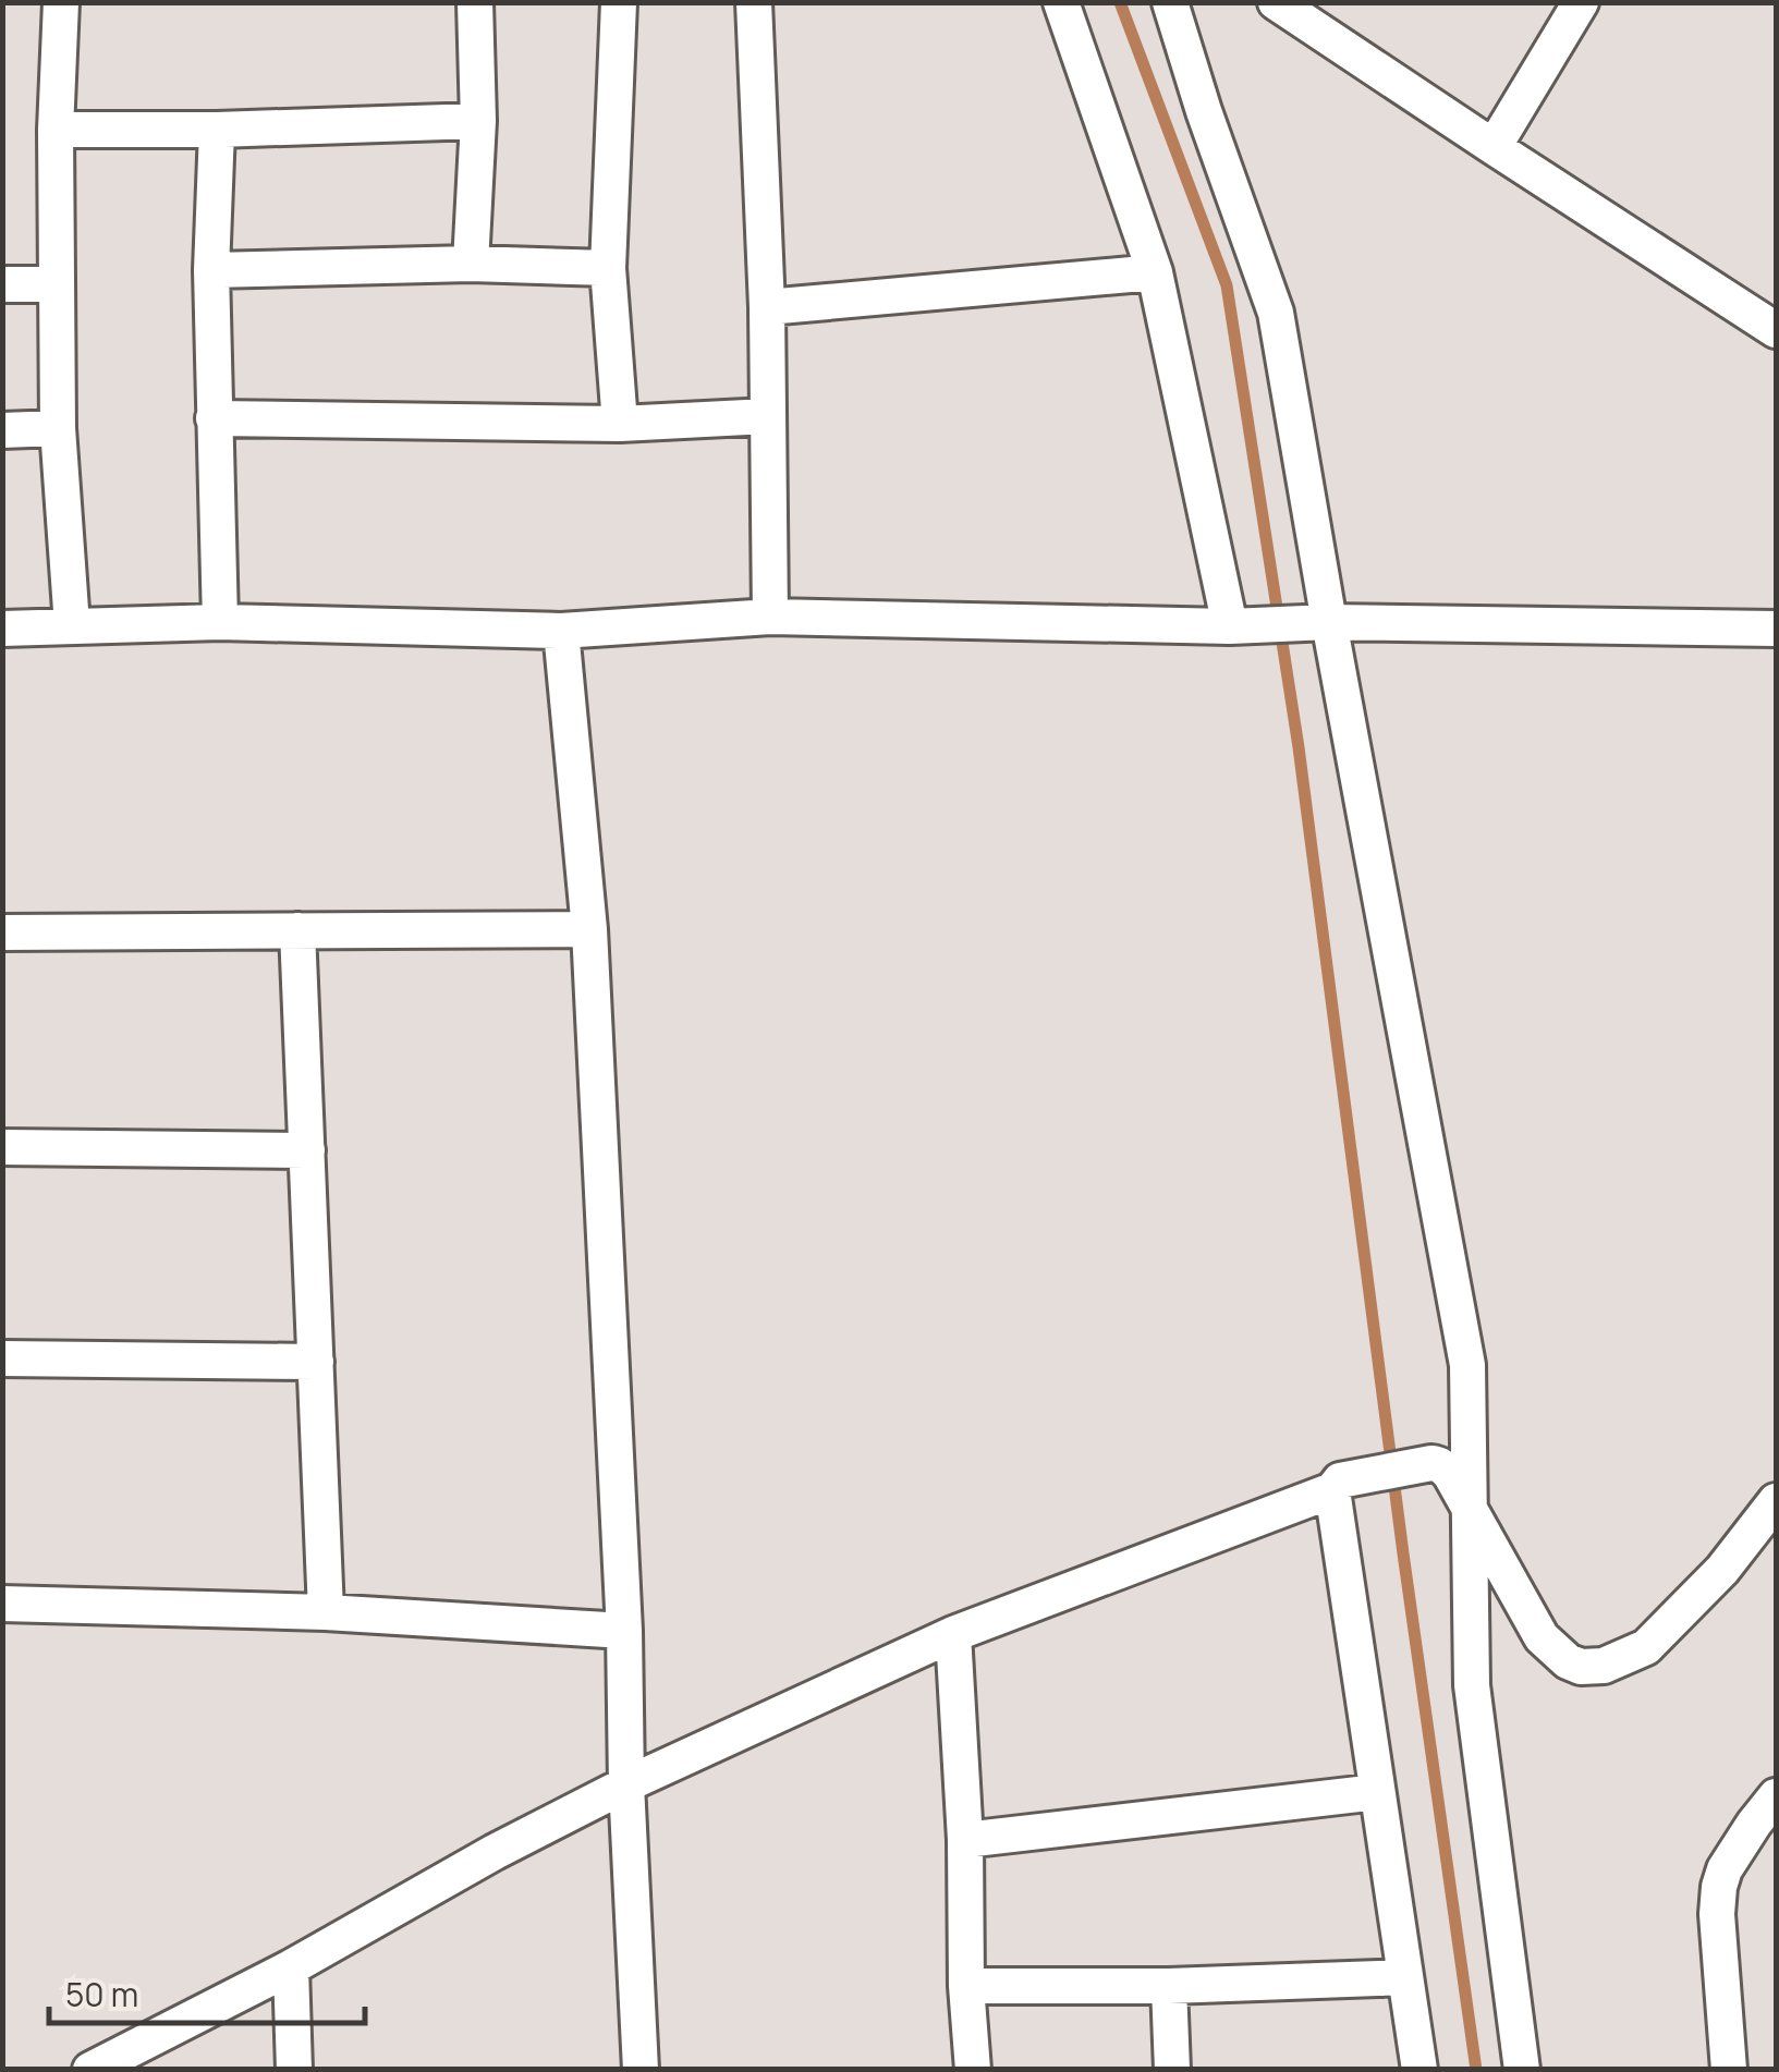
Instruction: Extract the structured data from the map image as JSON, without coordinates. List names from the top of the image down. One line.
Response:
{"scale_bar":"50 m"}
